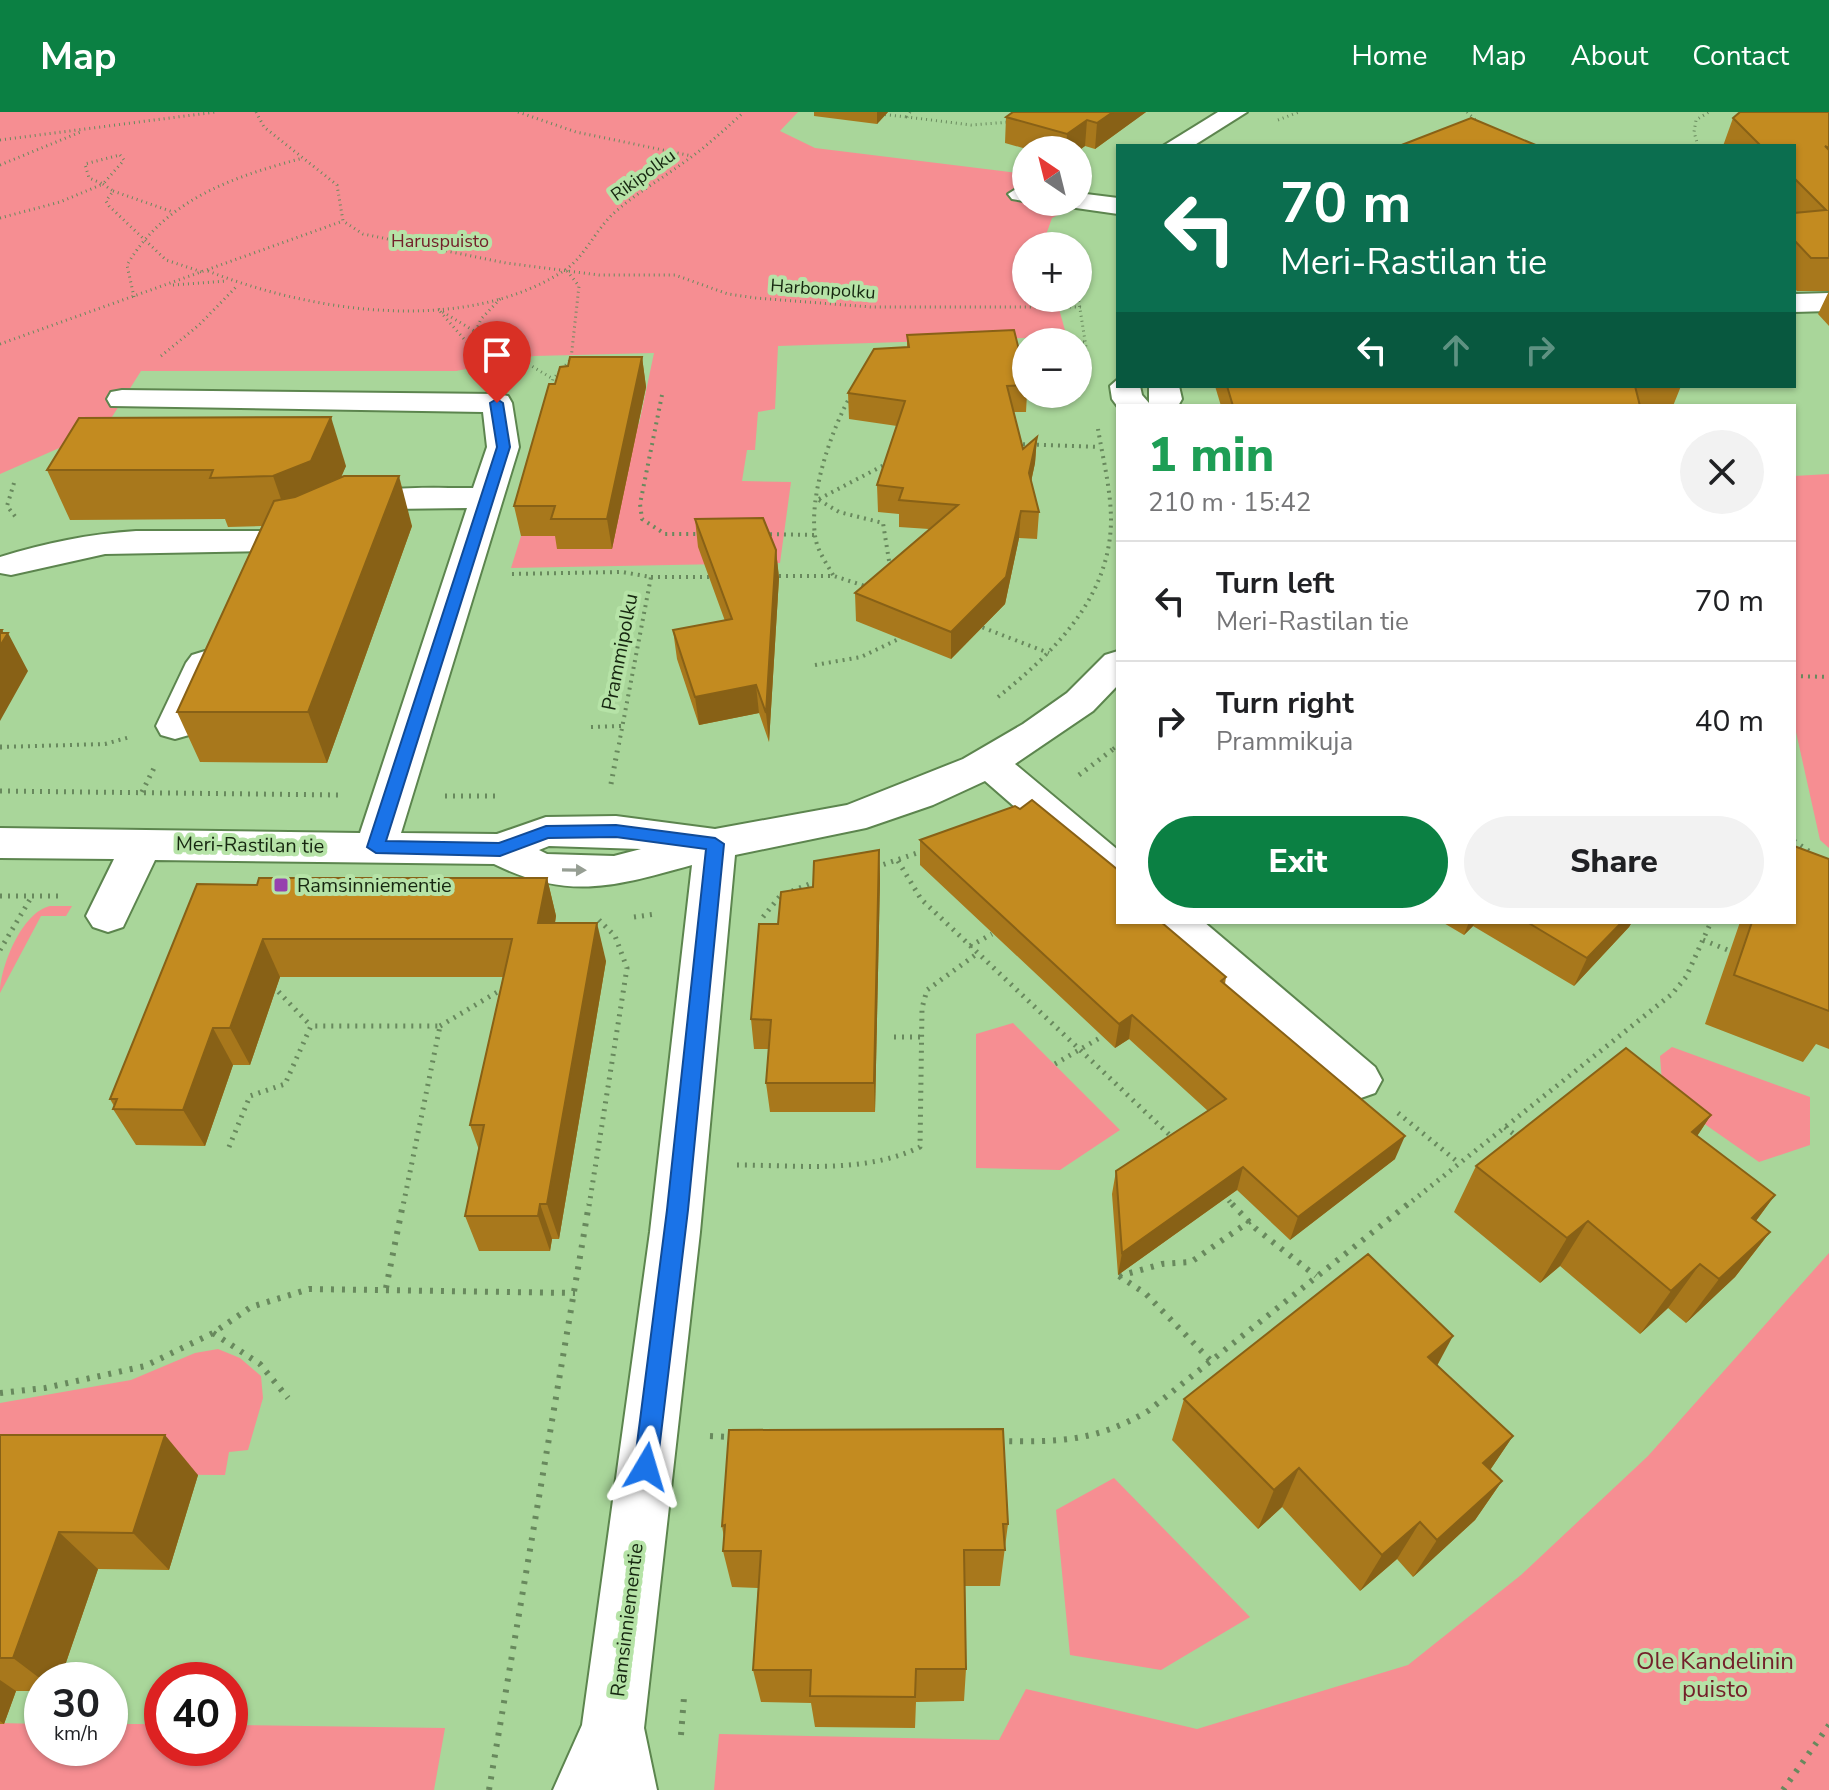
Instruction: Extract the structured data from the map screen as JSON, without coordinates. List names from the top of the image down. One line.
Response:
{"streets":{"street":["Meri-Rastilan tie","Ramsinniementie"],"path":["Rikipolku","Harbonpolku","Prammipolku"]},"crossings":[["Rikipolku","Harbonpolku"],["Meri-Rastilan tie","Ramsinniementie"]],"parks":["Haruspuisto","Ole Kandelinin puisto"],"places":{"transit":["Ramsinniementie"]},"north":"top left","page":{"header":"Map","nav":["Home","Map","About","Contact"],"map_buttons":["+","−"],"turn":["70 m","Meri-Rastilan tie"],"heading":["1 min","210 m · 15:42"],"list":[{"name":"Turn left","note":"Meri-Rastilan tie","value":"70 m"},{"name":"Turn right","note":"Prammikuja","value":"40 m"}],"buttons":["Exit","Share"],"speed":"30 km/h","limit":"40"}}
